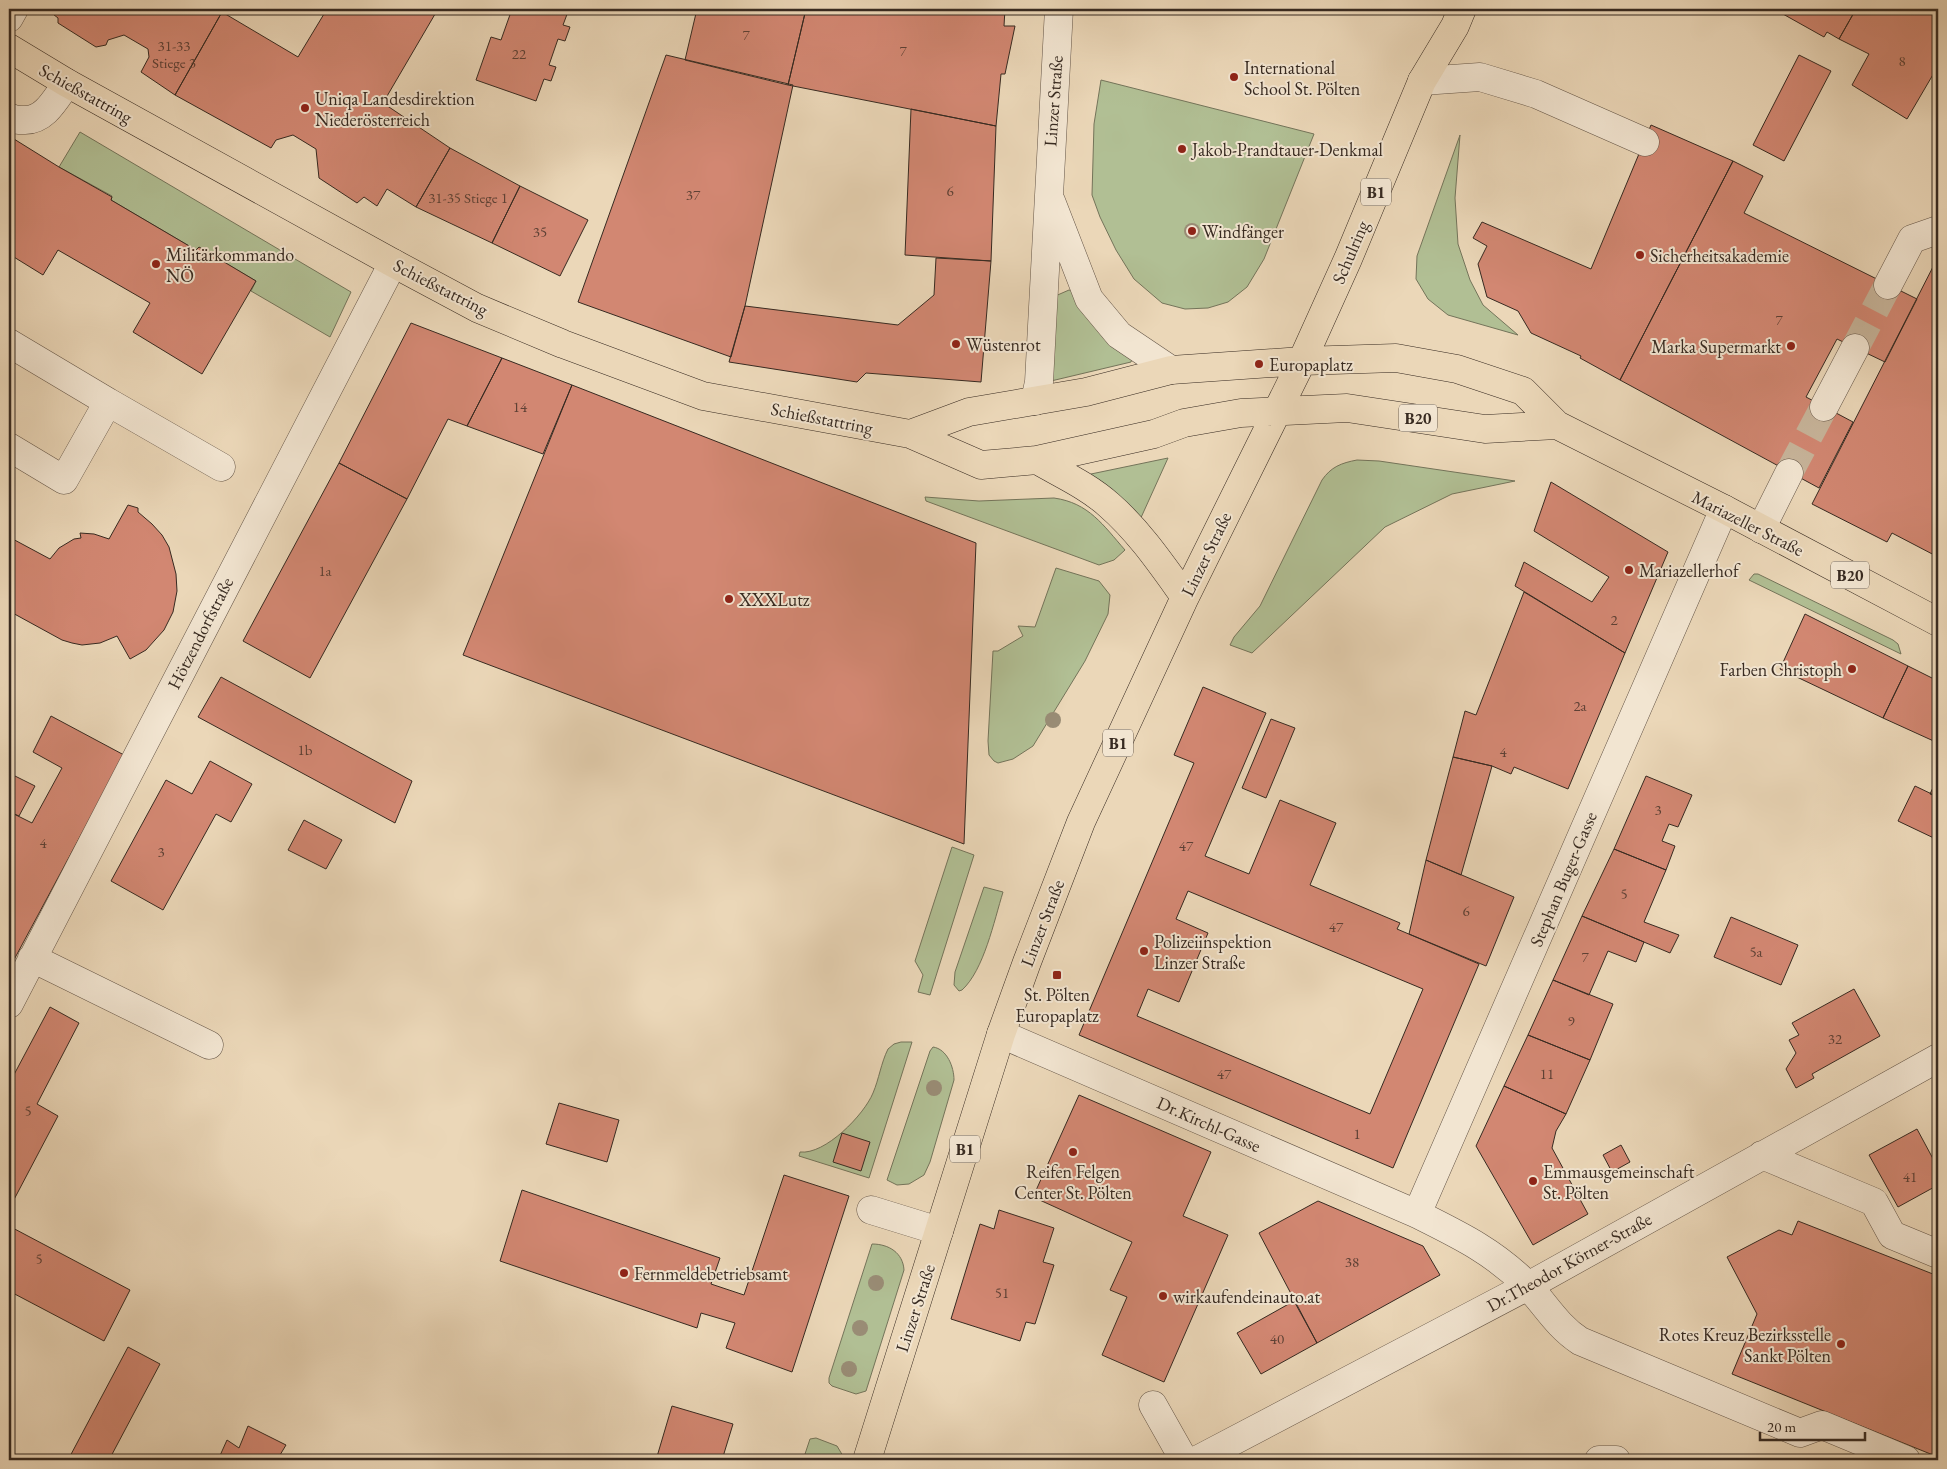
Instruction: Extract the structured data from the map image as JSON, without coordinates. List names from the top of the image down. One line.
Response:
{"streets":{"main road":["Schießstattring","Linzer Straße","B1","Schulring","B20","Mariazeller Straße"],"street":["Hötzendorfstraße","Stephan Buger-Gasse","Dr.Kirchl-Gasse","Dr.Theodor Körner-Straße"]},"crossings":[["Schießstattring","Linzer Straße"],["Schießstattring","B1"],["Schießstattring","Mariazeller Straße"],["Schießstattring","Hötzendorfstraße"],["Linzer Straße","B1"],["Linzer Straße","Mariazeller Straße"],["Linzer Straße","Dr.Kirchl-Gasse"],["B1","Schulring"],["B1","Mariazeller Straße"],["Schulring","Mariazeller Straße"],["Mariazeller Straße","Stephan Buger-Gasse"],["Stephan Buger-Gasse","Dr.Kirchl-Gasse"],["Dr.Kirchl-Gasse","Dr.Theodor Körner-Straße"]],"places":{"other":["International School St. Pölten","Uniqa Landesdirektion Niederösterreich","Jakob-Prandtauer-Denkmal","Windfänger","Sicherheitsakademie","Militärkommando NÖ","Wüstenrot","Marka Supermarkt","Europaplatz","Mariazellerhof","XXXLutz","Farben Christoph","Polizeiinspektion Linzer Straße","Reifen Felgen Center St. Pölten","Emmausgemeinschaft St. Pölten","Fernmeldebetriebsamt","wirkaufendeinauto.at","Rotes Kreuz Bezirksstelle Sankt Pölten"],"transit":["St. Pölten Europaplatz"]},"house_numbers":["7","31-33 Stiege 3","7","22","8","6","37","31-35 Stiege 1","35","7","14","1a","2","2a","1b","4","3","4","47","3","5","6","47","5a","7","9","32","47","11","5","1","41","5","38","51","40"],"scale_bar":"20 m"}
